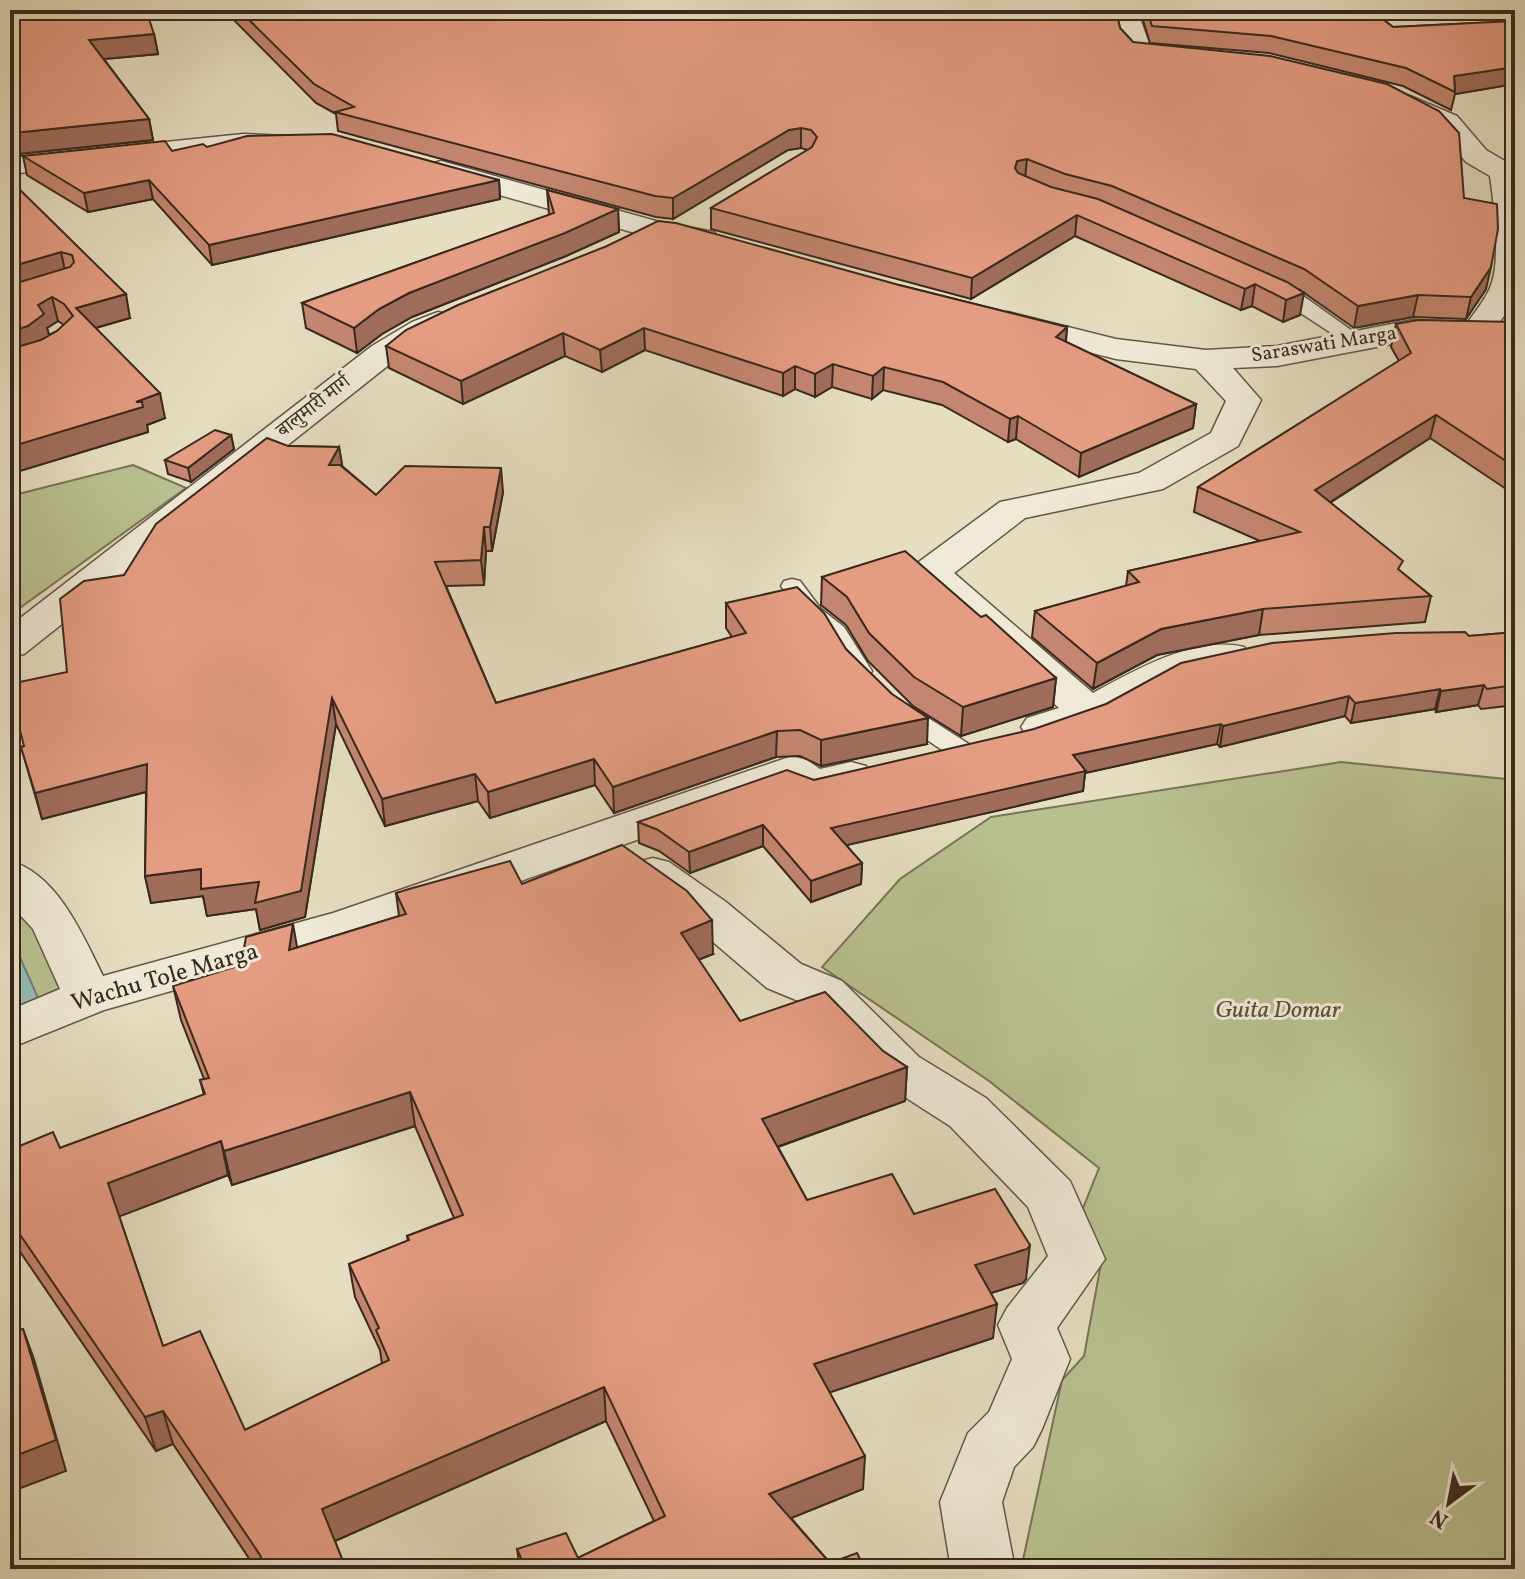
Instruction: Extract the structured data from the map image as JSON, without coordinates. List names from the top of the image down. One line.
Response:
{"streets":{"street":["Saraswati Marga","बालुमारी मार्ग","Wachu Tole Marga"]},"parks":["Guita Domar"],"north":"bottom left"}
